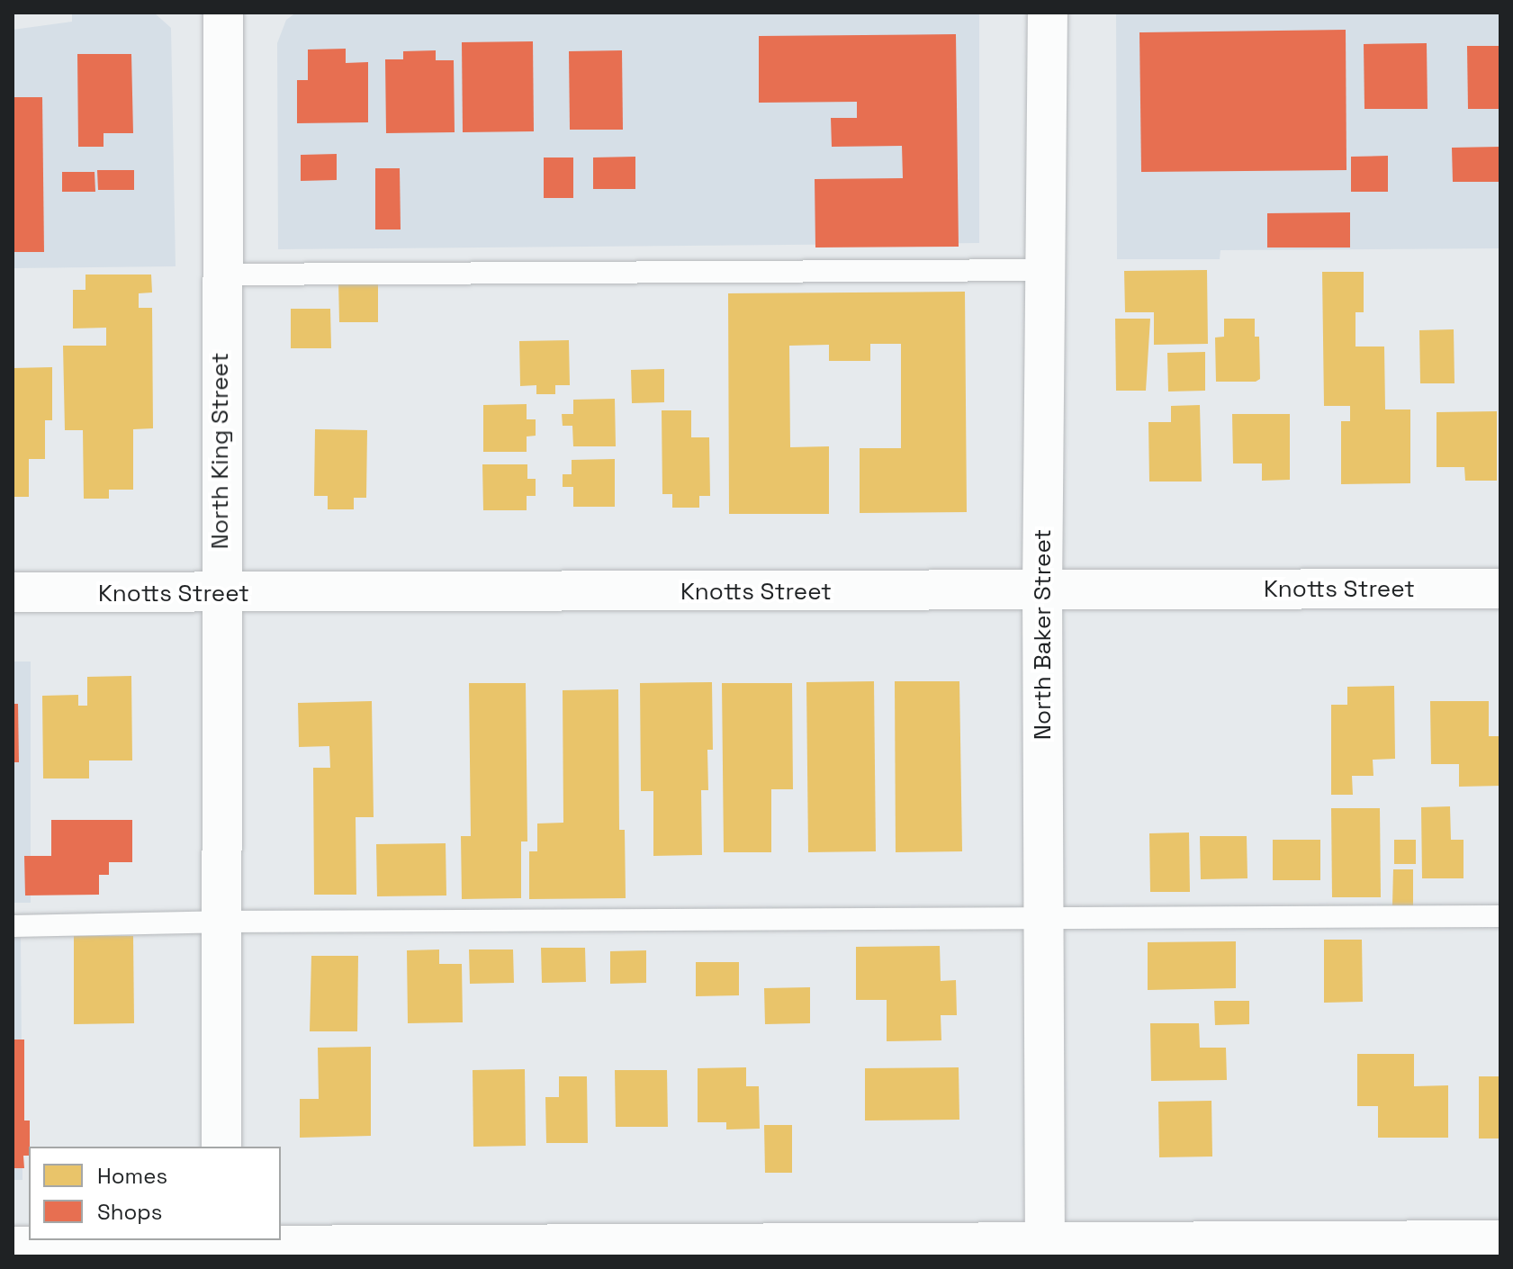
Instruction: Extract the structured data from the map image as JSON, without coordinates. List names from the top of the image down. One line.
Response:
{"streets":{"street":["North King Street","Knotts Street","North Baker Street"]},"crossings":[["North King Street","Knotts Street"],["Knotts Street","North Baker Street"]],"legend":["Homes","Shops"]}
